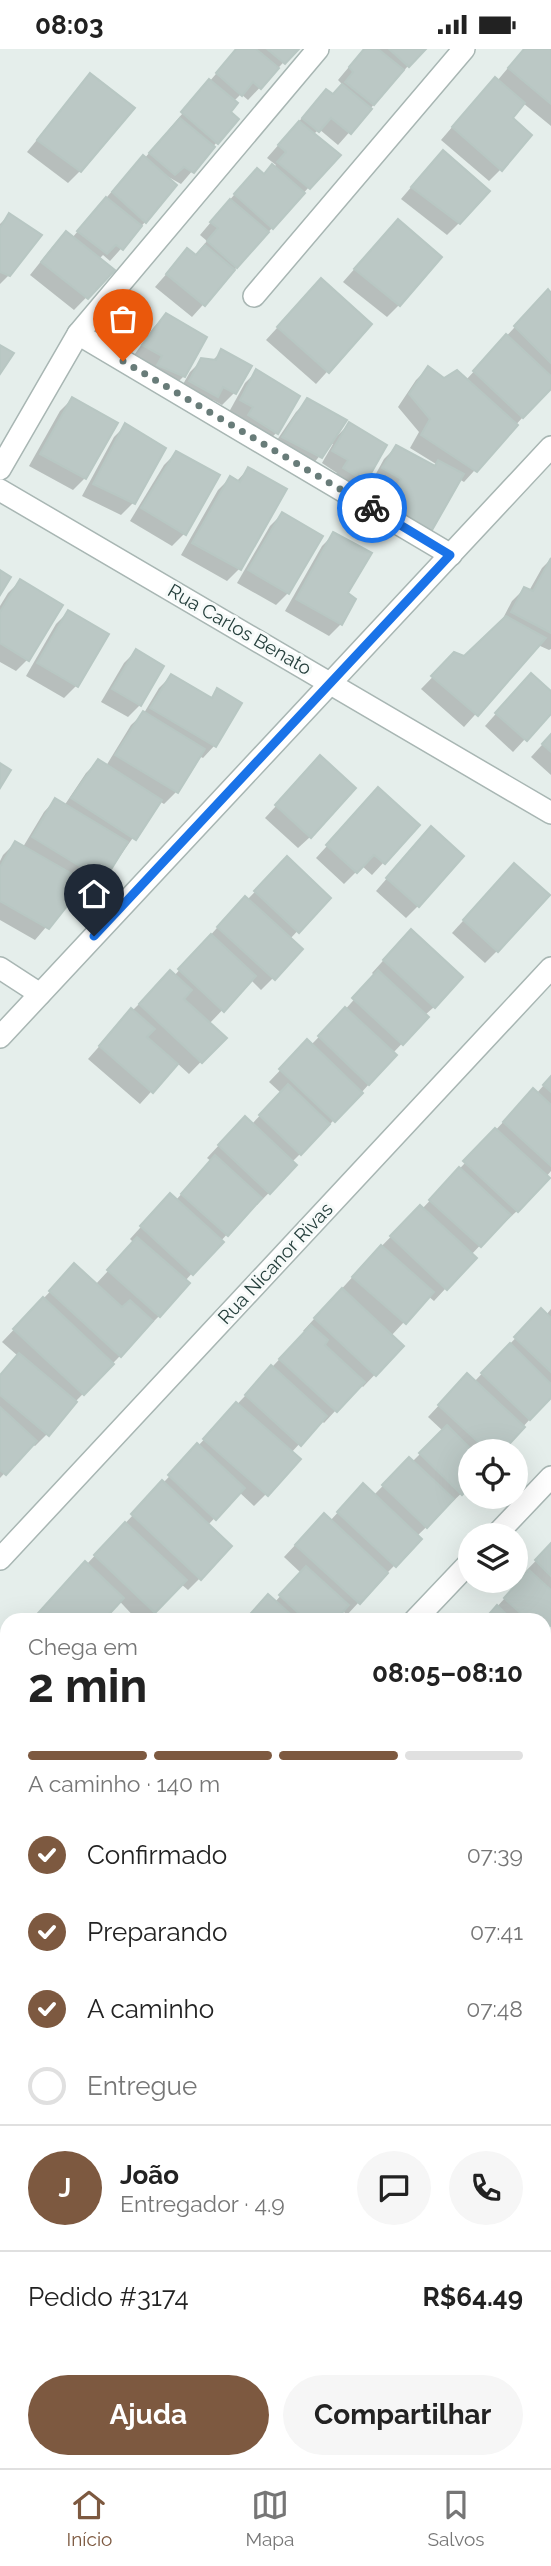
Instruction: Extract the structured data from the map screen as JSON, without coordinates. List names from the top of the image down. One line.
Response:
{"streets":{"street":["Rua Carlos Benato","Rua Nicanor Rivas"]},"page":{"status":"08:03","heading":["2 min","Chega em","08:05–08:10"],"panel":["João","Entregador · 4.9","Pedido #3174","R$64.49"],"bar":"A caminho · 140 m","list":[["Confirmado","07:39"],["Preparando","07:41"],["A caminho","07:48"],"Entregue"],"round":"J","buttons":["Ajuda","Compartilhar"],"tabs":["Início","Mapa","Salvos"]}}
